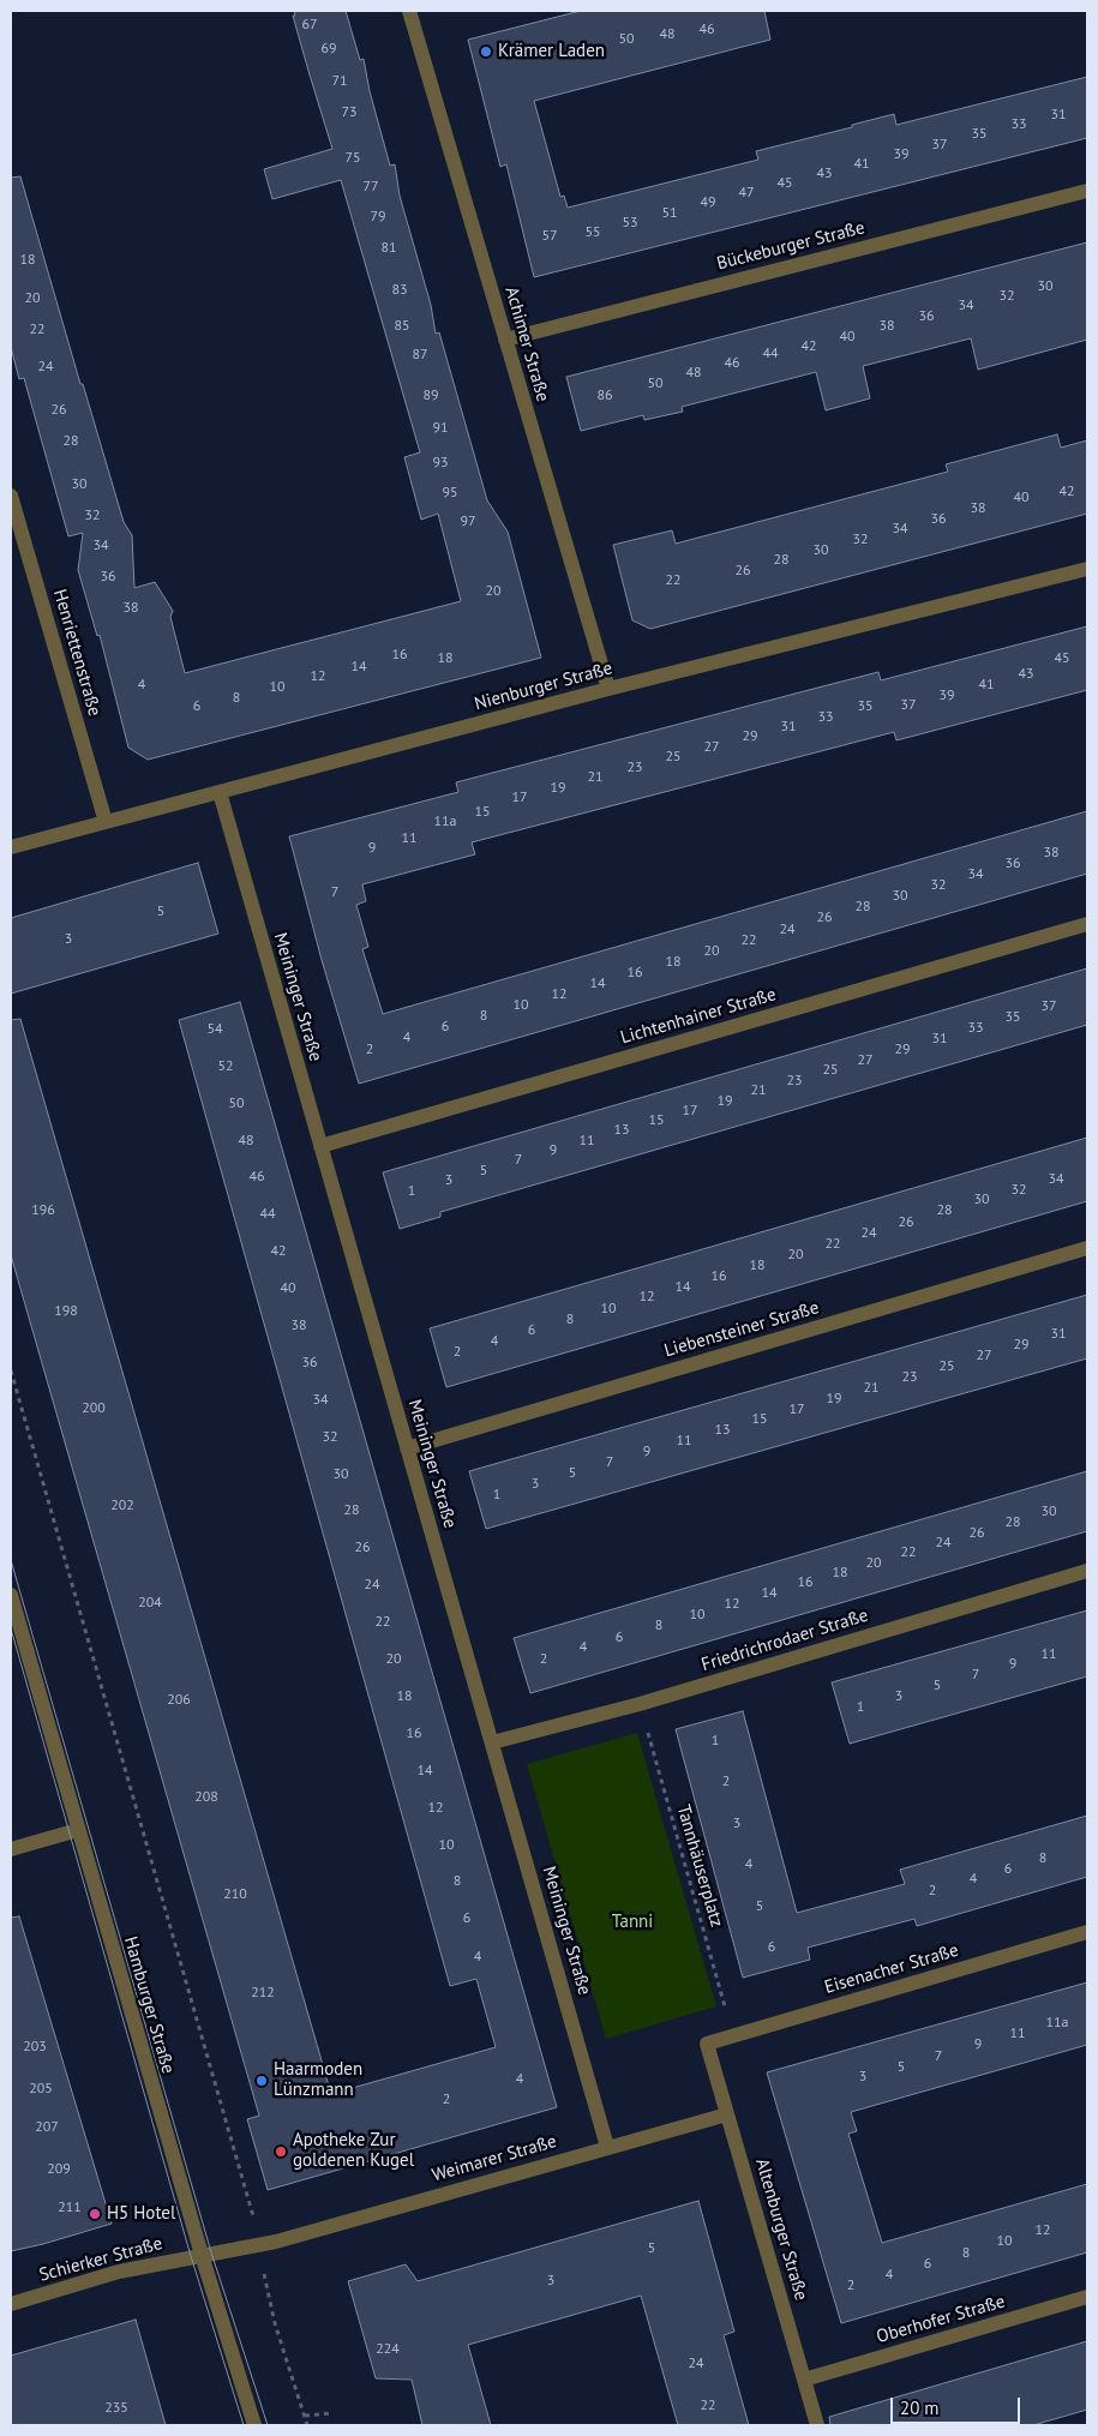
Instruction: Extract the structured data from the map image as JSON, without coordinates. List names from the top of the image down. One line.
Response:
{"streets":{"street":["Bückeburger Straße","Achimer Straße","Henriettenstraße","Nienburger Straße","Meininger Straße","Lichtenhainer Straße","Liebensteiner Straße","Friedrichrodaer Straße","Eisenacher Straße","Hamburger Straße","Weimarer Straße","Altenburger Straße","Schierker Straße","Oberhofer Straße"],"path":["Tannhäuserplatz"]},"crossings":[["Bückeburger Straße","Achimer Straße"],["Achimer Straße","Nienburger Straße"],["Henriettenstraße","Nienburger Straße"],["Nienburger Straße","Meininger Straße"],["Meininger Straße","Lichtenhainer Straße"],["Meininger Straße","Liebensteiner Straße"],["Meininger Straße","Friedrichrodaer Straße"],["Meininger Straße","Weimarer Straße"],["Friedrichrodaer Straße","Tannhäuserplatz"],["Tannhäuserplatz","Eisenacher Straße"],["Eisenacher Straße","Altenburger Straße"],["Hamburger Straße","Weimarer Straße"],["Hamburger Straße","Schierker Straße"],["Weimarer Straße","Altenburger Straße"],["Weimarer Straße","Schierker Straße"],["Altenburger Straße","Oberhofer Straße"]],"parks":["Tanni"],"places":["Krämer Laden","Haarmoden Lünzmann","Apotheke Zur goldenen Kugel","H5 Hotel"],"house_numbers":["67","46","48","50","69","71","73","31","33","35","37","39","75","41","43","45","77","47","49","51","79","53","55","57","81","18","30","83","32","20","34","36","85","38","22","40","42","44","87","46","24","48","50","89","86","26","91","28","93","30","42","95","40","38","32","36","97","34","32","34","30","28","26","36","22","20","38","16","18","45","14","43","12","4","41","10","39","8","37","6","35","33","31","29","27","25","23","21","19","17","15","11a","11","9","38","36","34","32","7","30","28","5","26","24","3","22","20","18","16","14","12","10","37","8","35","6","33","54","4","31","2","29","27","52","25","23","21","19","50","17","15","13","48","11","9","7","5","46","34","3","32","1","30","196","28","44","26","24","22","42","20","18","16","14","40","12","10","198","8","38","6","31","4","29","2","27","36","25","23","21","19","34","200","17","15","13","32","11","9","7","5","30","3","1","202","28","30","28","26","24","26","22","20","18","16","24","14","204","12","10","22","8","6","4","11","20","2","9","7","5","18","3","206","1","16","1","14","2","208","12","3","10","8","4","6","4","8","2","210","5","6","6","4","212","11a","11","9","203","7","5","3","4","205","2","207","209","211","12","10","5","8","6","4","3","2","224","24","22","235"],"scale_bar":"20 m"}
